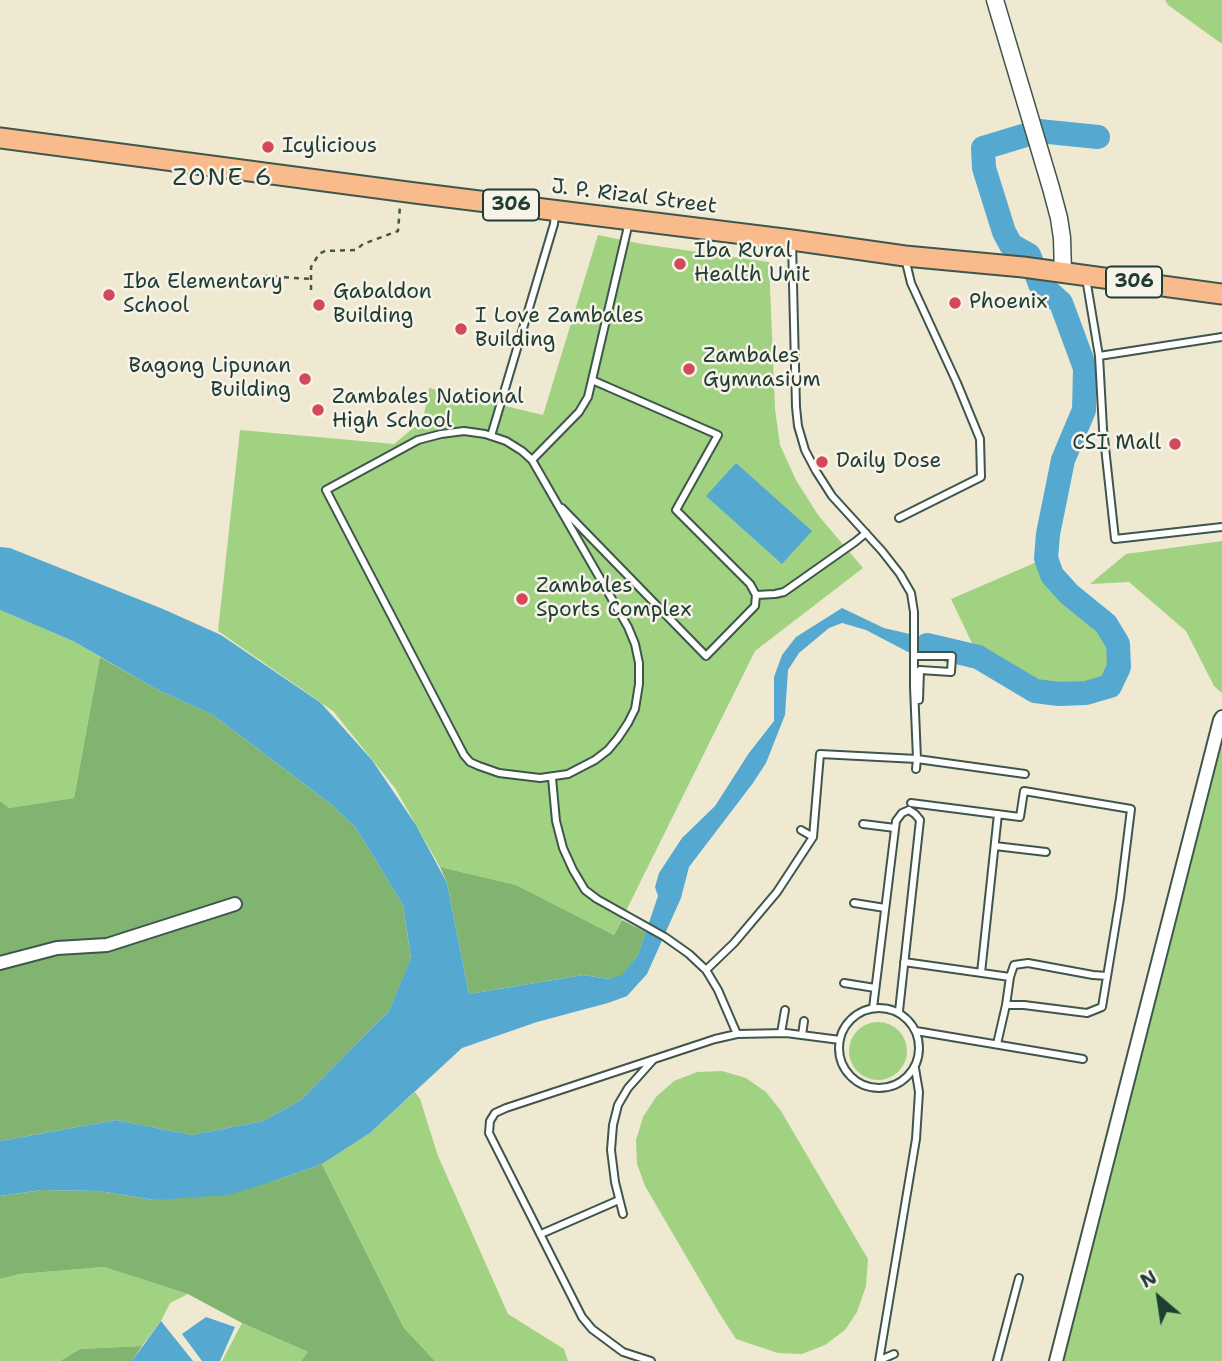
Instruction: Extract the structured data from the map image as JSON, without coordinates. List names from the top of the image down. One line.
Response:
{"streets":{"main road":["J. P. Rizal Street","306"]},"districts":["ZONE 6"],"places":["Icylicious","Iba Rural Health Unit","Iba Elementary School","Phoenix","Gabaldon Building","I Love Zambales Building","Zambales Gymnasium","Bagong Lipunan Building","Zambales National High School","CSI Mall","Daily Dose","Zambales Sports Complex"],"north":"top left"}
